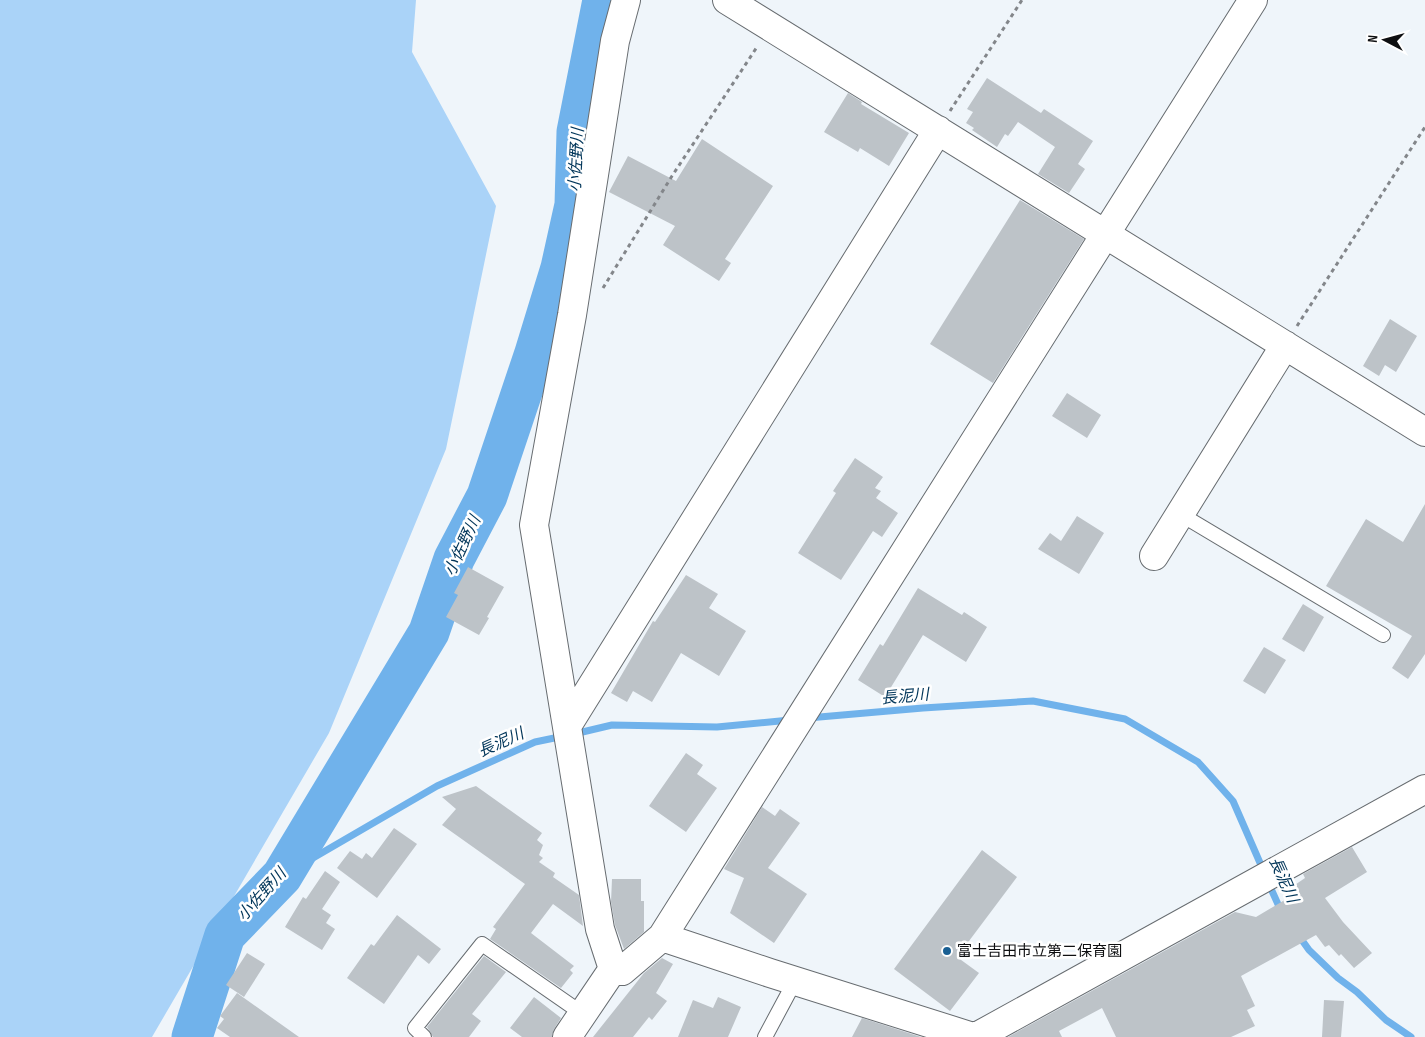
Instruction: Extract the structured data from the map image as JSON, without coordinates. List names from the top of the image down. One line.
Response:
{"water":["小佐野川","長泥川"],"places":["富士吉田市立第二保育園"],"north":"left"}
